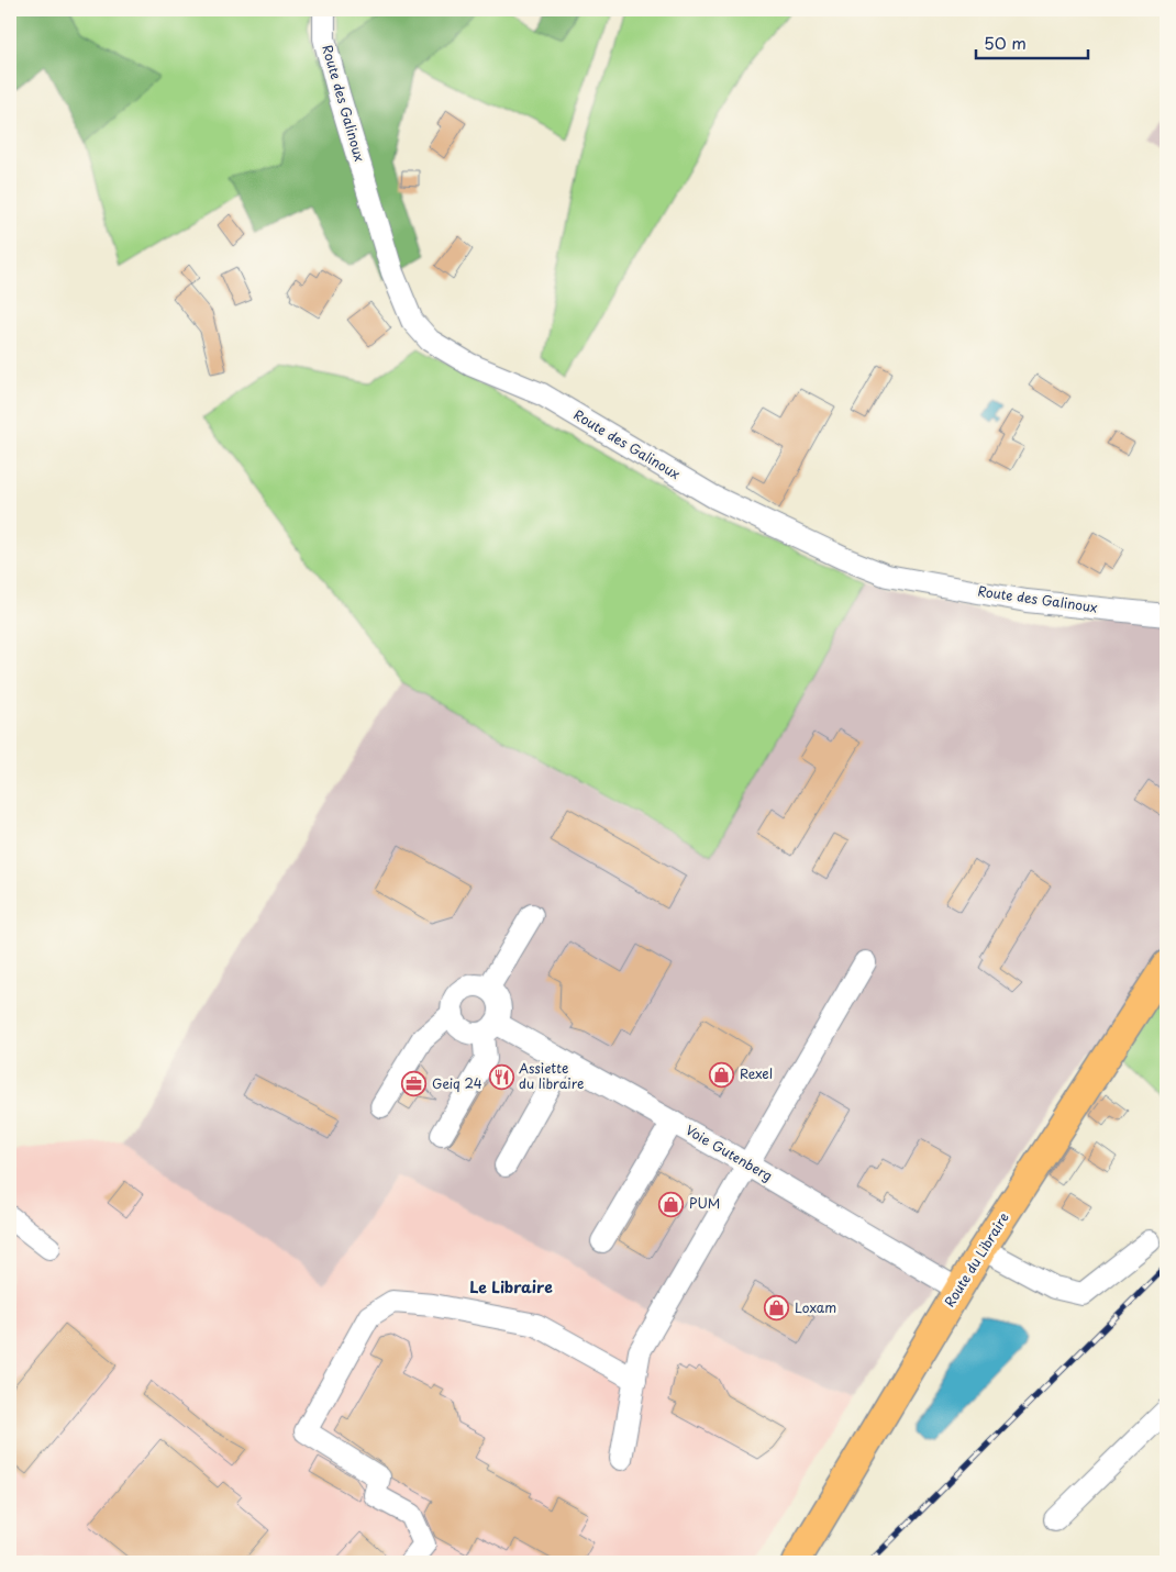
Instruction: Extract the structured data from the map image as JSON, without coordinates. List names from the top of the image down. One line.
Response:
{"streets":{"main road":["Route du Libraire"],"street":["Route des Galinoux","Voie Gutenberg"]},"crossings":[["Voie Gutenberg","Route du Libraire"]],"districts":["Le Libraire"],"places":{"shop":["Rexel","PUM","Loxam"],"restaurant":["Assiette du libraire"],"office":["Geiq 24"]},"scale_bar":"50 m"}
